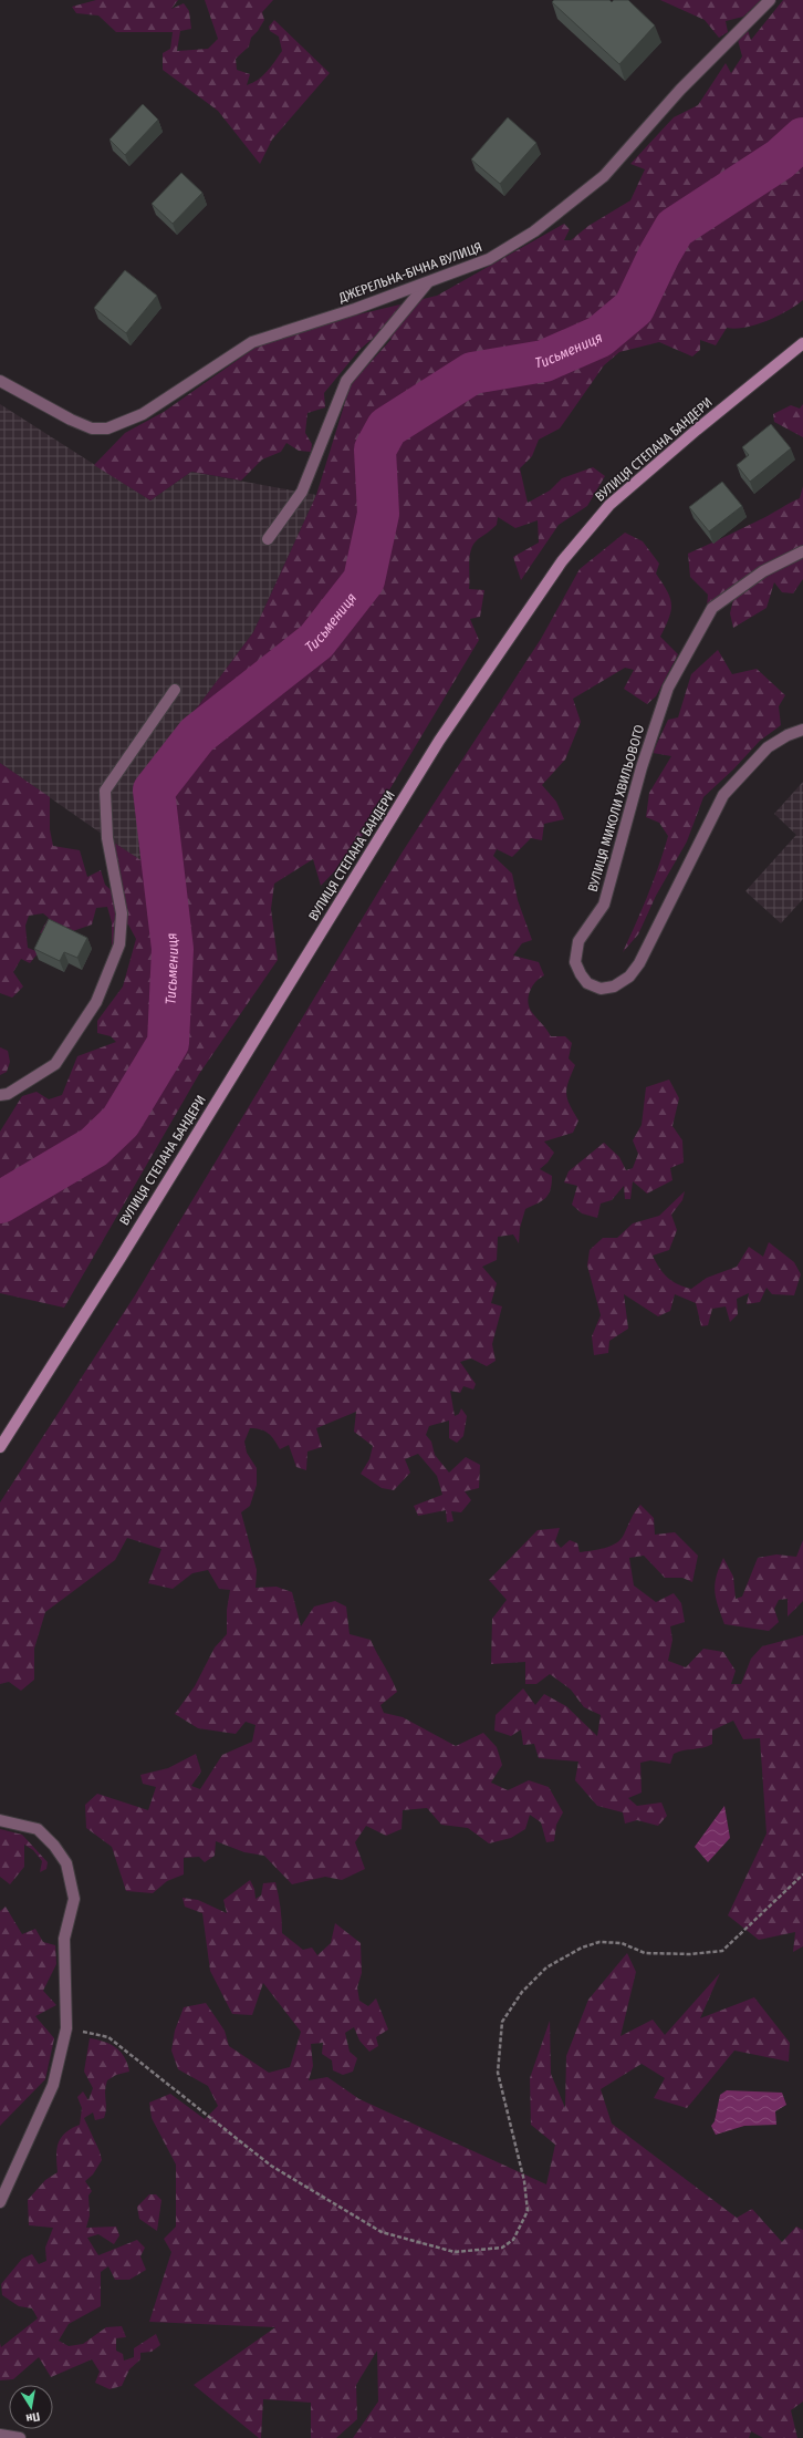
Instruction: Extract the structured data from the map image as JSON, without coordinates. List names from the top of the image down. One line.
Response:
{"streets":{"main road":["ВУЛИЦЯ СТЕПАНА БАНДЕРИ"],"street":["ДЖЕРЕЛЬНА-БІЧНА ВУЛИЦЯ","ВУЛИЦЯ МИКОЛИ ХВИЛЬОВОГО"]},"water":["Тисьмениця"],"north":"bottom"}
